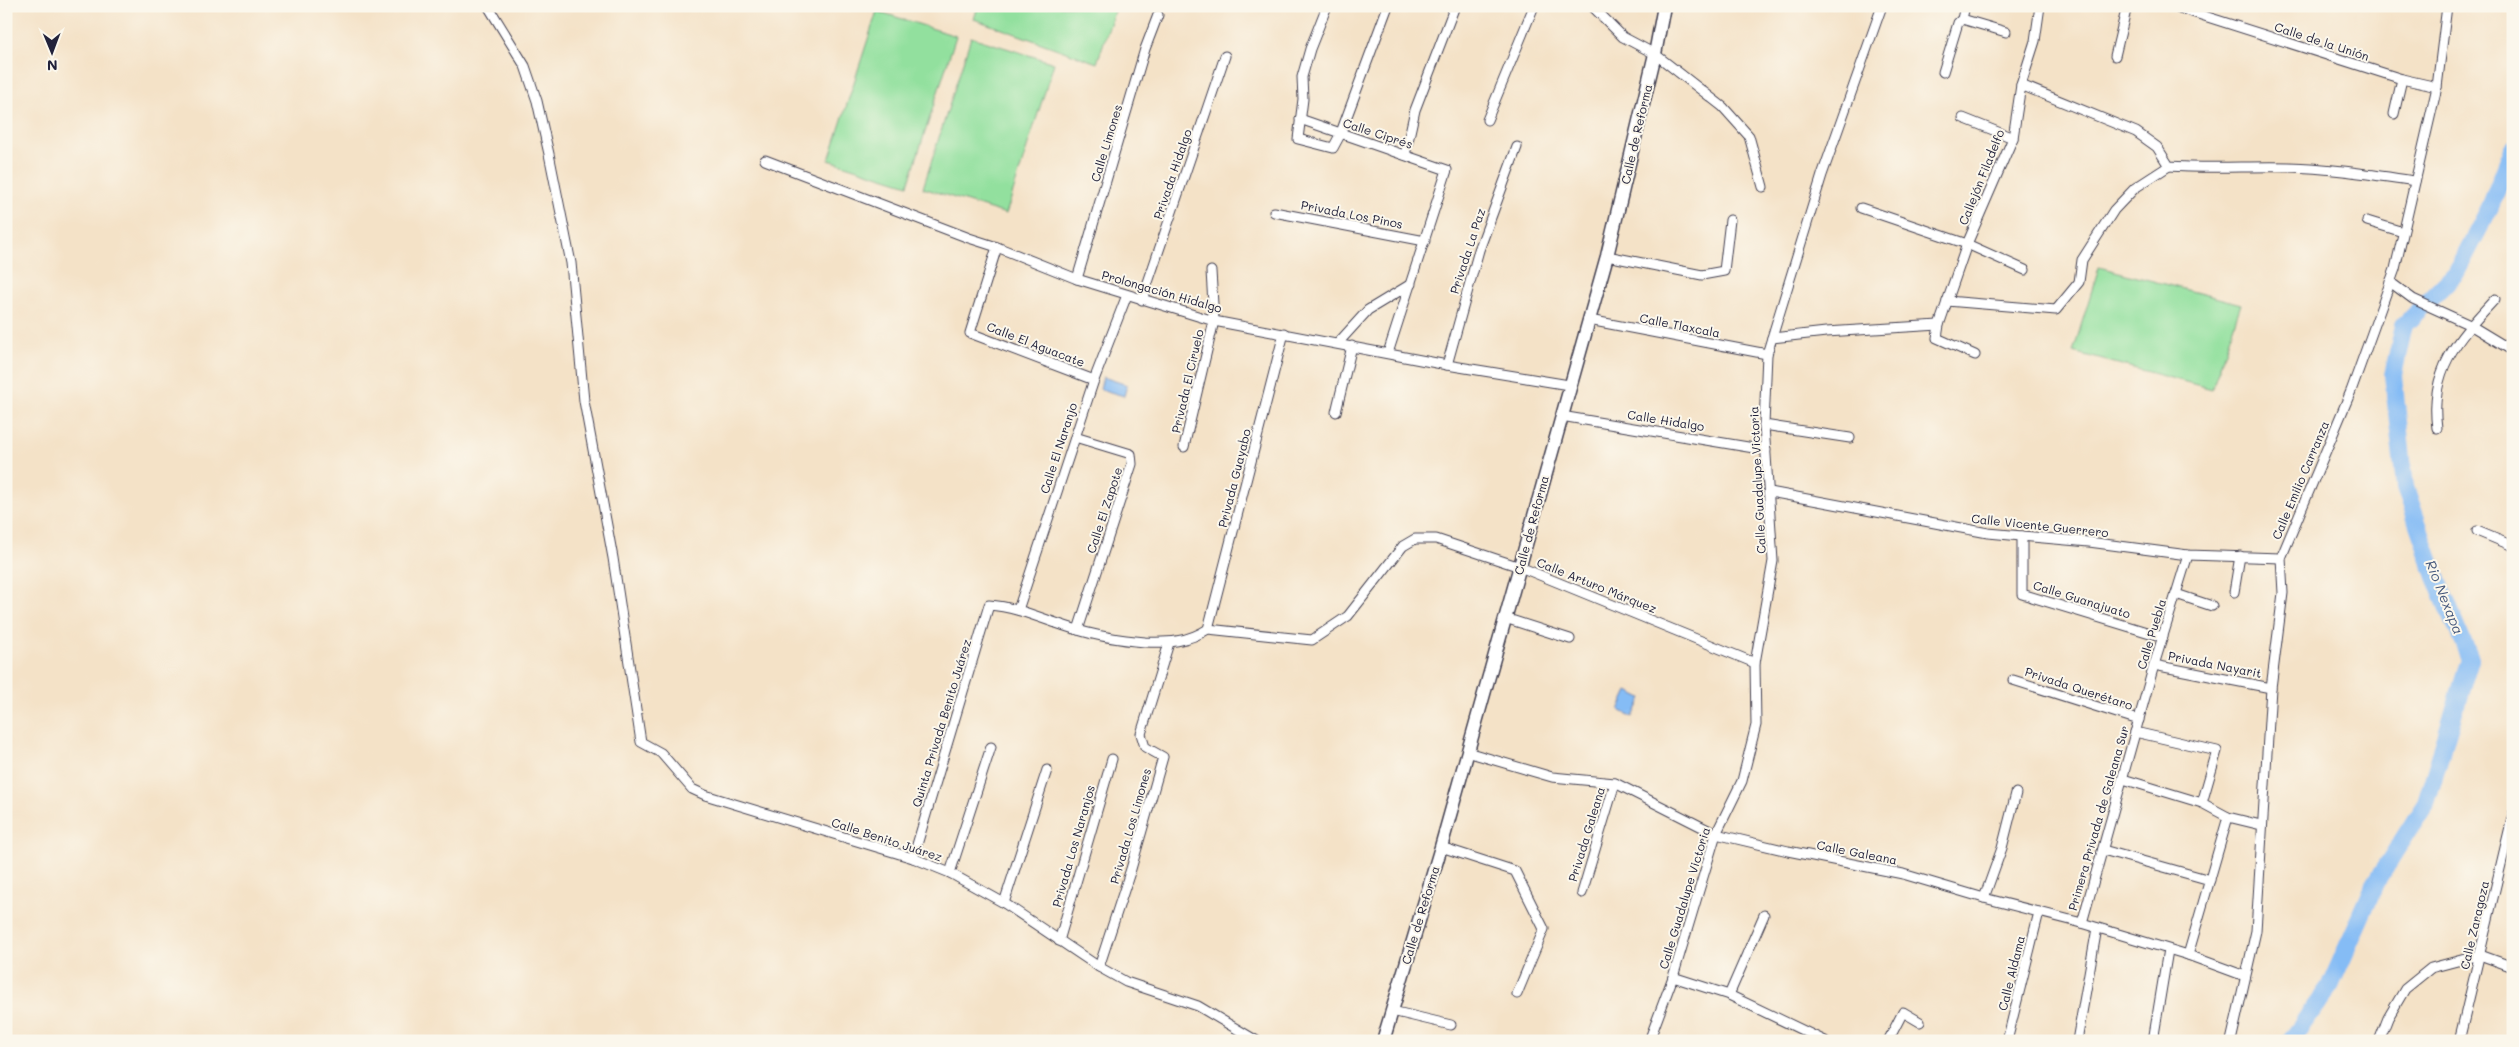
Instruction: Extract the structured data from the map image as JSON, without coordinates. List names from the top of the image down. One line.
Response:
{"streets":{"main road":["Calle de Reforma"],"street":["Calle de la Unión","Calle Ciprés","Calle Limones","Privada Hidalgo","Callejón Filadelfo","Privada Los Pinos","Privada La Paz","Prolongación Hidalgo","Calle Tlaxcala","Calle El Aguacate","Privada El Ciruelo","Calle Hidalgo","Calle El Naranjo","Privada Guayabo","Calle Guadalupe Victoria","Calle Emilio Carranza","Calle El Zapote","Calle Vicente Guerrero","Calle Arturo Márquez","Calle Guanajuato","Calle Puebla","Privada Nayarit","Privada Querétaro","Quinta Privada Benito Juárez","Primera Privada de Galeana Sur","Privada Los Limones","Privada Galeana","Calle Benito Juárez","Privada Los Naranjos","Calle Galeana","Calle Zaragoza","Calle Aldama"]},"crossings":[["Calle de la Unión","Calle Emilio Carranza"],["Calle Ciprés","Privada Los Pinos"],["Calle de Reforma","Prolongación Hidalgo"],["Calle de Reforma","Calle Tlaxcala"],["Calle de Reforma","Calle Hidalgo"],["Calle de Reforma","Calle Arturo Márquez"],["Calle de Reforma","Calle Galeana"],["Calle Limones","Prolongación Hidalgo"],["Privada Hidalgo","Prolongación Hidalgo"],["Privada La Paz","Prolongación Hidalgo"],["Prolongación Hidalgo","Calle El Aguacate"],["Prolongación Hidalgo","Privada El Ciruelo"],["Prolongación Hidalgo","Calle El Naranjo"],["Prolongación Hidalgo","Privada Guayabo"],["Calle Tlaxcala","Calle Guadalupe Victoria"],["Calle El Aguacate","Calle El Naranjo"],["Calle Hidalgo","Calle Guadalupe Victoria"],["Calle El Naranjo","Calle El Zapote"],["Calle El Naranjo","Calle Arturo Márquez"],["Privada Guayabo","Calle Arturo Márquez"],["Calle Guadalupe Victoria","Calle Vicente Guerrero"],["Calle Guadalupe Victoria","Calle Arturo Márquez"],["Calle Guadalupe Victoria","Calle Galeana"],["Calle Emilio Carranza","Calle Vicente Guerrero"],["Calle Emilio Carranza","Privada Nayarit"],["Calle Emilio Carranza","Calle Galeana"],["Calle El Zapote","Calle Arturo Márquez"],["Calle Vicente Guerrero","Calle Guanajuato"],["Calle Vicente Guerrero","Calle Puebla"],["Calle Arturo Márquez","Quinta Privada Benito Juárez"],["Calle Arturo Márquez","Privada Los Limones"],["Calle Guanajuato","Calle Puebla"],["Calle Puebla","Privada Nayarit"],["Calle Puebla","Privada Querétaro"],["Calle Puebla","Primera Privada de Galeana Sur"],["Privada Querétaro","Primera Privada de Galeana Sur"],["Quinta Privada Benito Juárez","Calle Benito Juárez"],["Primera Privada de Galeana Sur","Calle Galeana"],["Privada Los Limones","Calle Benito Juárez"],["Privada Galeana","Calle Galeana"],["Calle Benito Juárez","Privada Los Naranjos"],["Calle Galeana","Calle Aldama"]],"water":["Rio Nexapa"],"north":"bottom"}
